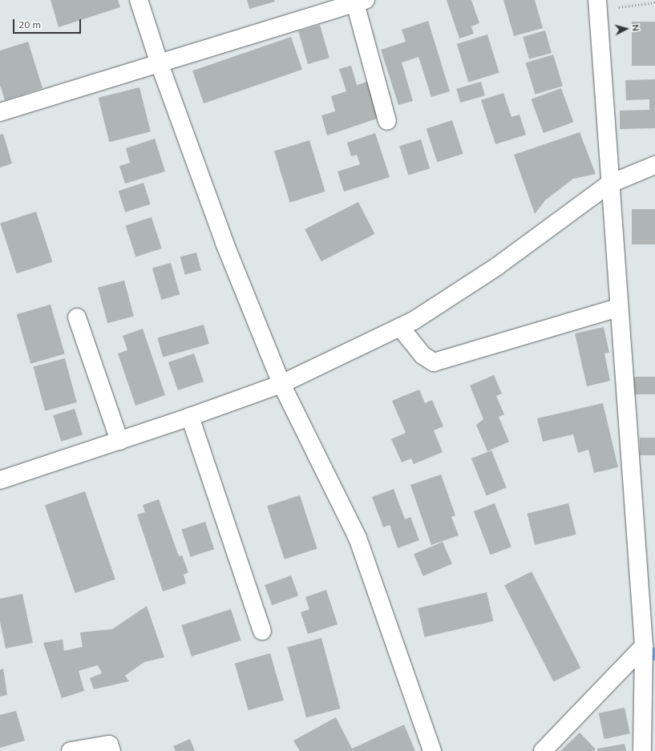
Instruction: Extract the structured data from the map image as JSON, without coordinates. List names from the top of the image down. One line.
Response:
{"scale_bar":"20 m","north":"right"}
